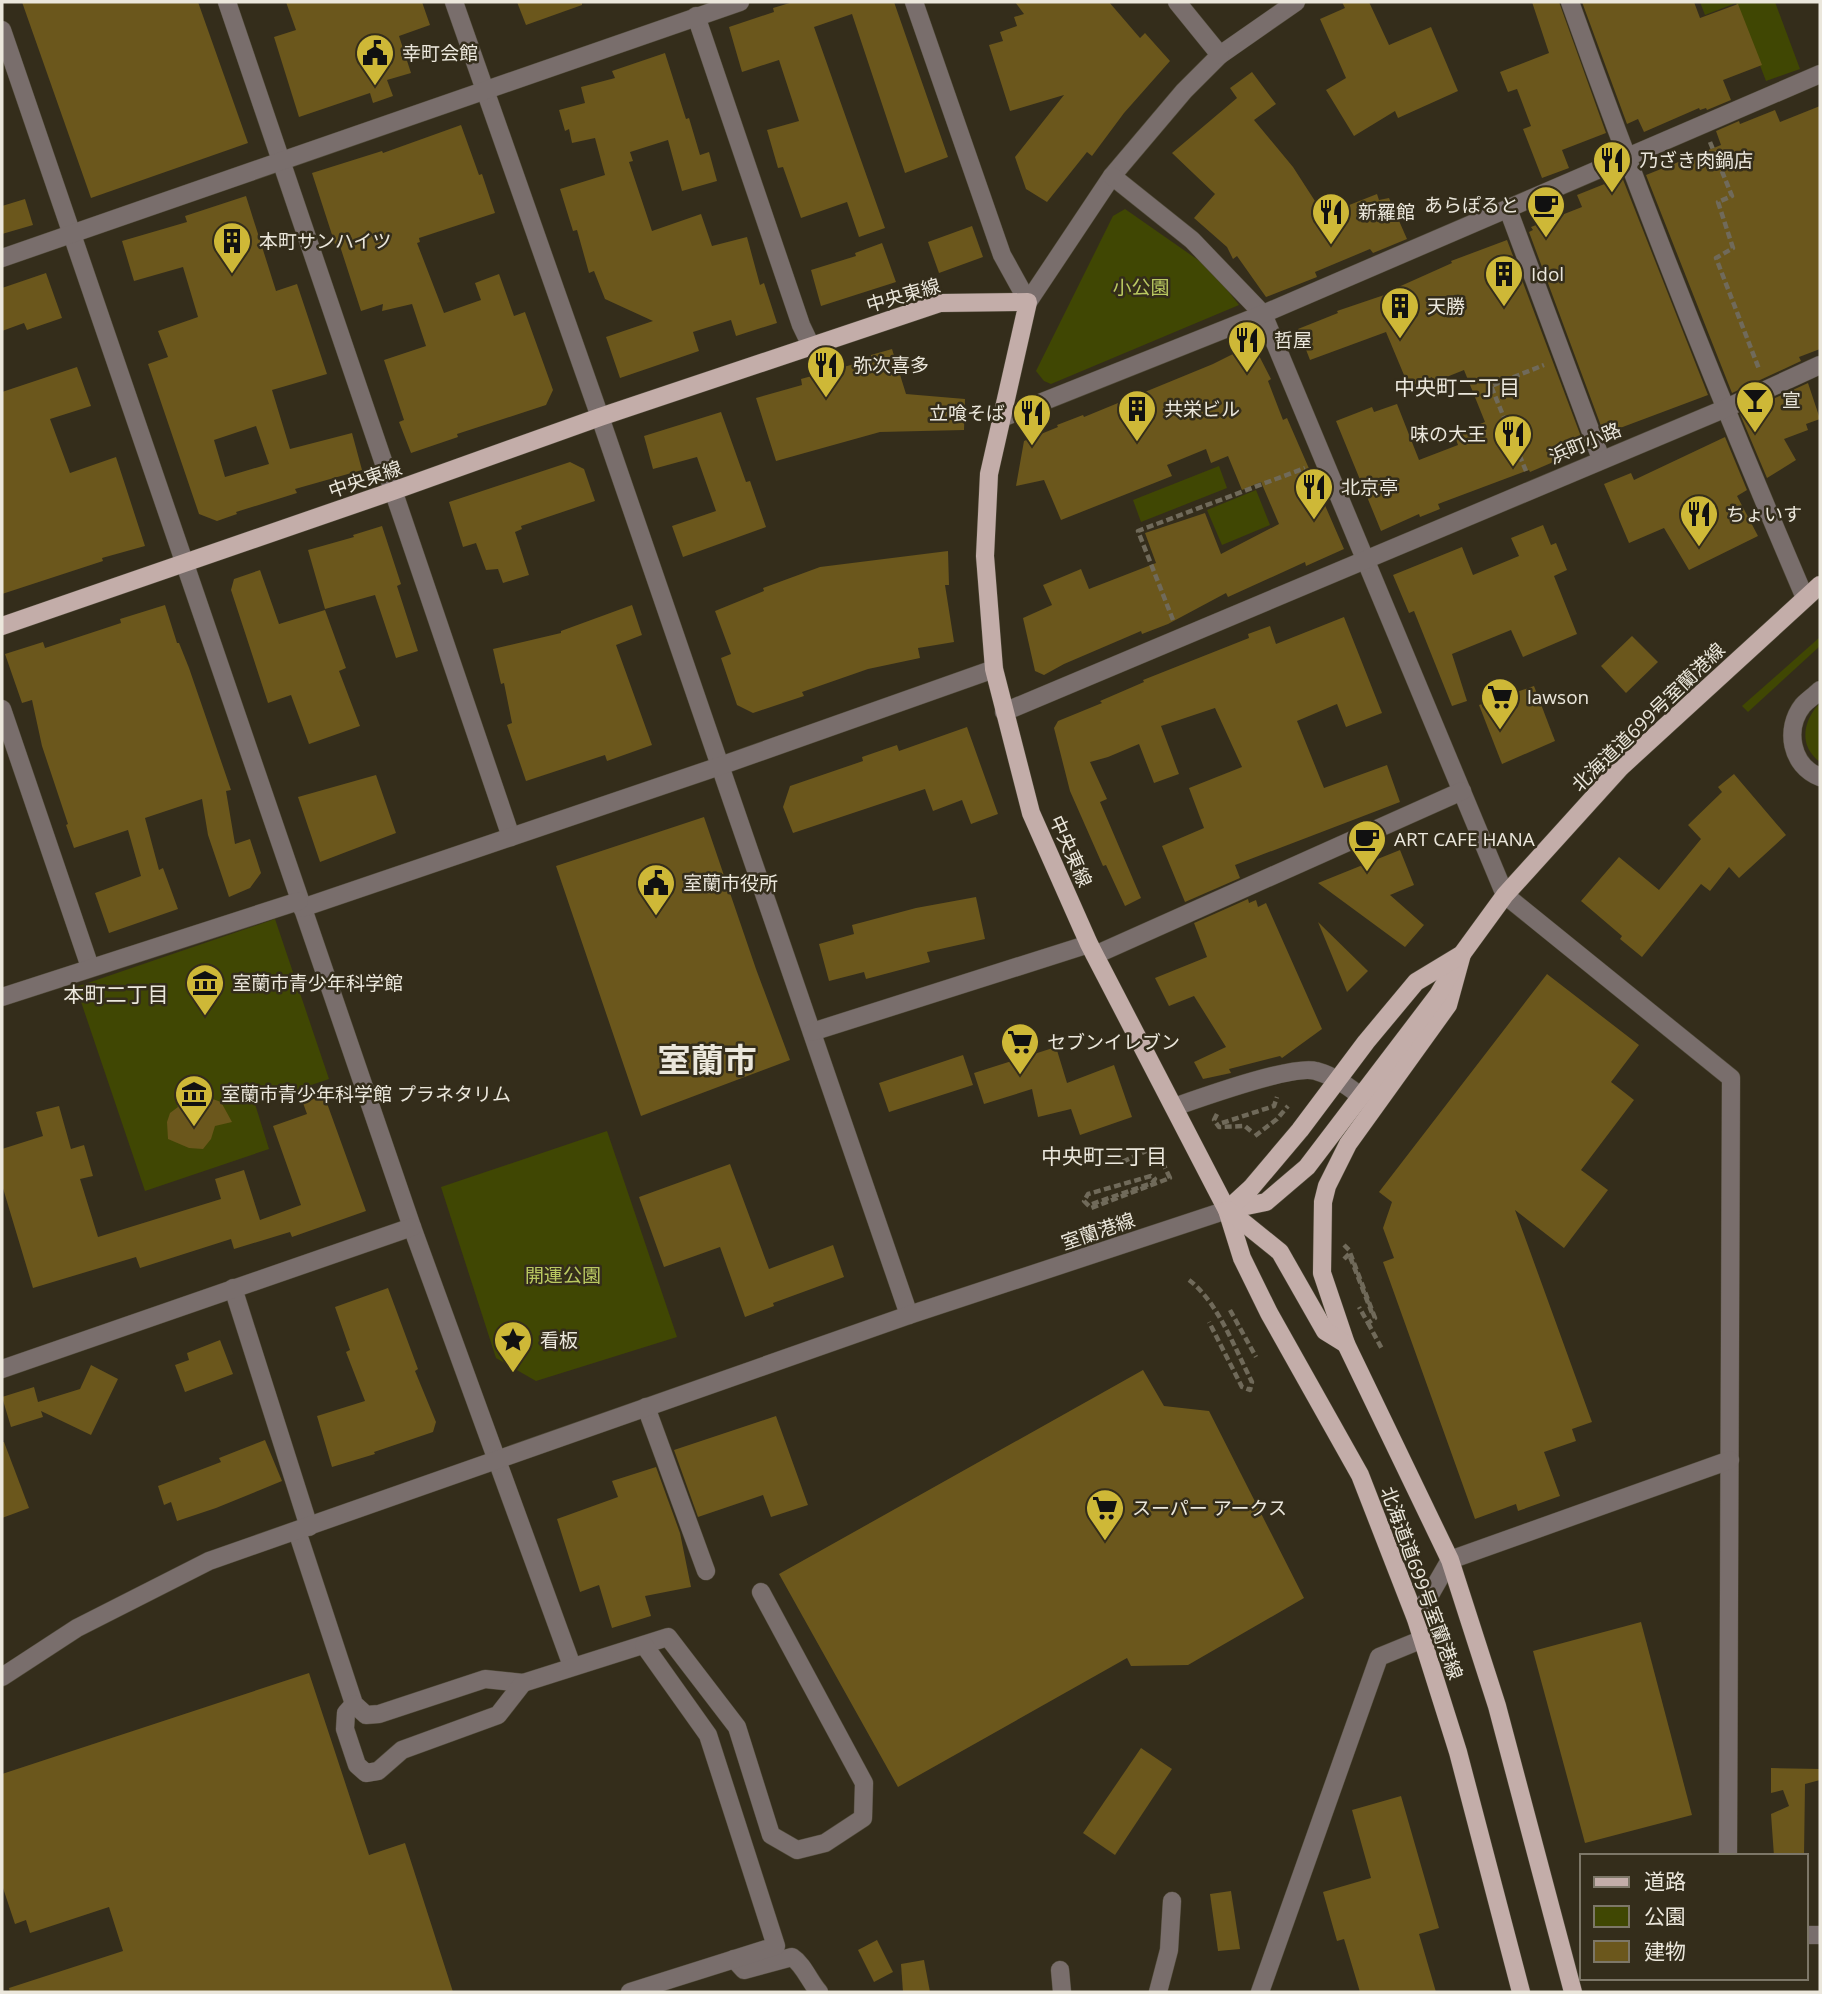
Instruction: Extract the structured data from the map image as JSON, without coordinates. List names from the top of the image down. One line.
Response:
{"streets":{"main road":["中央東線","北海道道699号室蘭港線"],"street":["浜町小路","室蘭港線"]},"crossings":[["中央東線","浜町小路"],["中央東線","北海道道699号室蘭港線"],["中央東線","室蘭港線"],["北海道道699号室蘭港線","室蘭港線"]],"districts":["中央町二丁目","本町二丁目","室蘭市","中央町三丁目"],"parks":["小公園","開運公園"],"places":{"public building":["幸町会館","室蘭市役所"],"restaurant":["乃ざき肉鍋店","新羅館","哲屋","弥次喜多","立喰そば","味の大王","北京亭","ちょいす"],"cafe":["あらぽると","ART CAFE HANA"],"building":["本町サンハイツ","Idol","天勝","共栄ビル"],"bar":["宣"],"supermarket":["lawson","セブンイレブン","スーパー アークス"],"museum":["室蘭市青少年科学館","室蘭市青少年科学館 プラネタリム"],"place":["看板"]},"legend":["道路","公園","建物"]}
